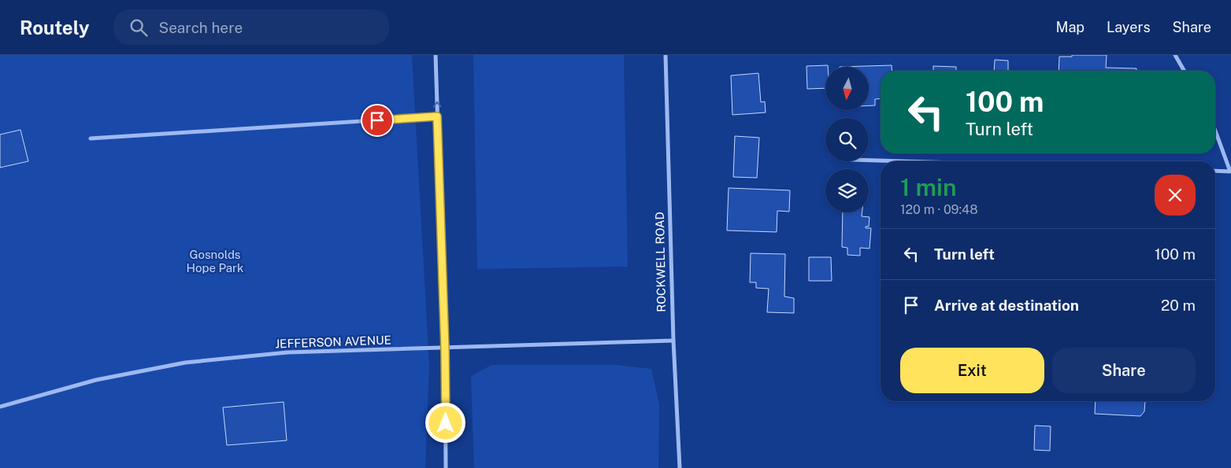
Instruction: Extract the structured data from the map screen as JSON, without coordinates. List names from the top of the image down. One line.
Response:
{"streets":{"street":["ROCKWELL ROAD","JEFFERSON AVENUE"]},"crossings":[["ROCKWELL ROAD","JEFFERSON AVENUE"]],"parks":["Gosnolds Hope Park"],"north":"bottom","page":{"header":"Routely","search":"Search here","nav":["Map","Layers","Share"],"turn":["100 m","Turn left"],"heading":["1 min","120 m · 09:48"],"list":[{"name":"Turn left","value":"100 m"},{"name":"Arrive at destination","value":"20 m"}],"buttons":["Exit","Share"]}}
